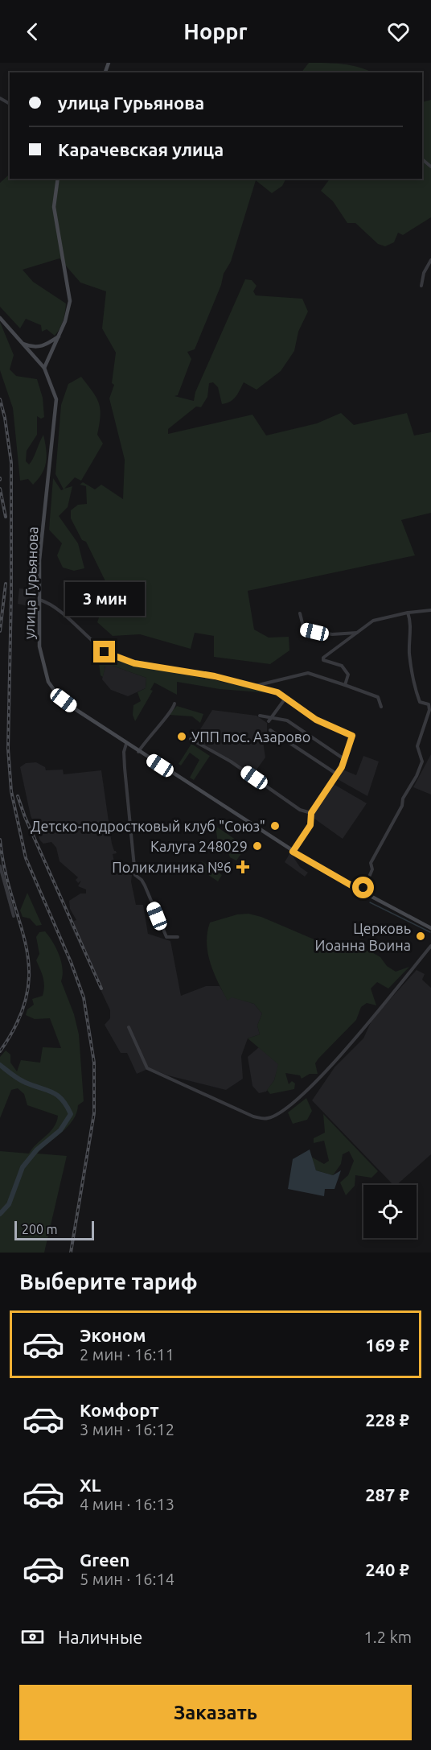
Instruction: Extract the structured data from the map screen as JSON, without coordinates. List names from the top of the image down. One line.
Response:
{"streets":{"street":["улица Гурьянова"]},"places":{"other":["УПП пос. Азарово","Детско-подростковый клуб \"Союз\"","Калуга 248029","Церковь Иоанна Воина"],"health":["Поликлиника №6"]},"scale_bar":"200 m","page":{"header":"Hoppr","banner":["улица Гурьянова","Карачевская улица"],"bubble":"3 мин","scale":"200 m","heading":"Выберите тариф","list":[{"name":"Эконом","note":"2 мин · 16:11","value":"169 ₽"},{"name":"Комфорт","note":"3 мин · 16:12","value":"228 ₽"},{"name":"XL","note":"4 мин · 16:13","value":"287 ₽"},{"name":"Green","note":"5 мин · 16:14","value":"240 ₽"}],"pay":["Наличные","1.2 km"],"buttons":"Заказать"}}
